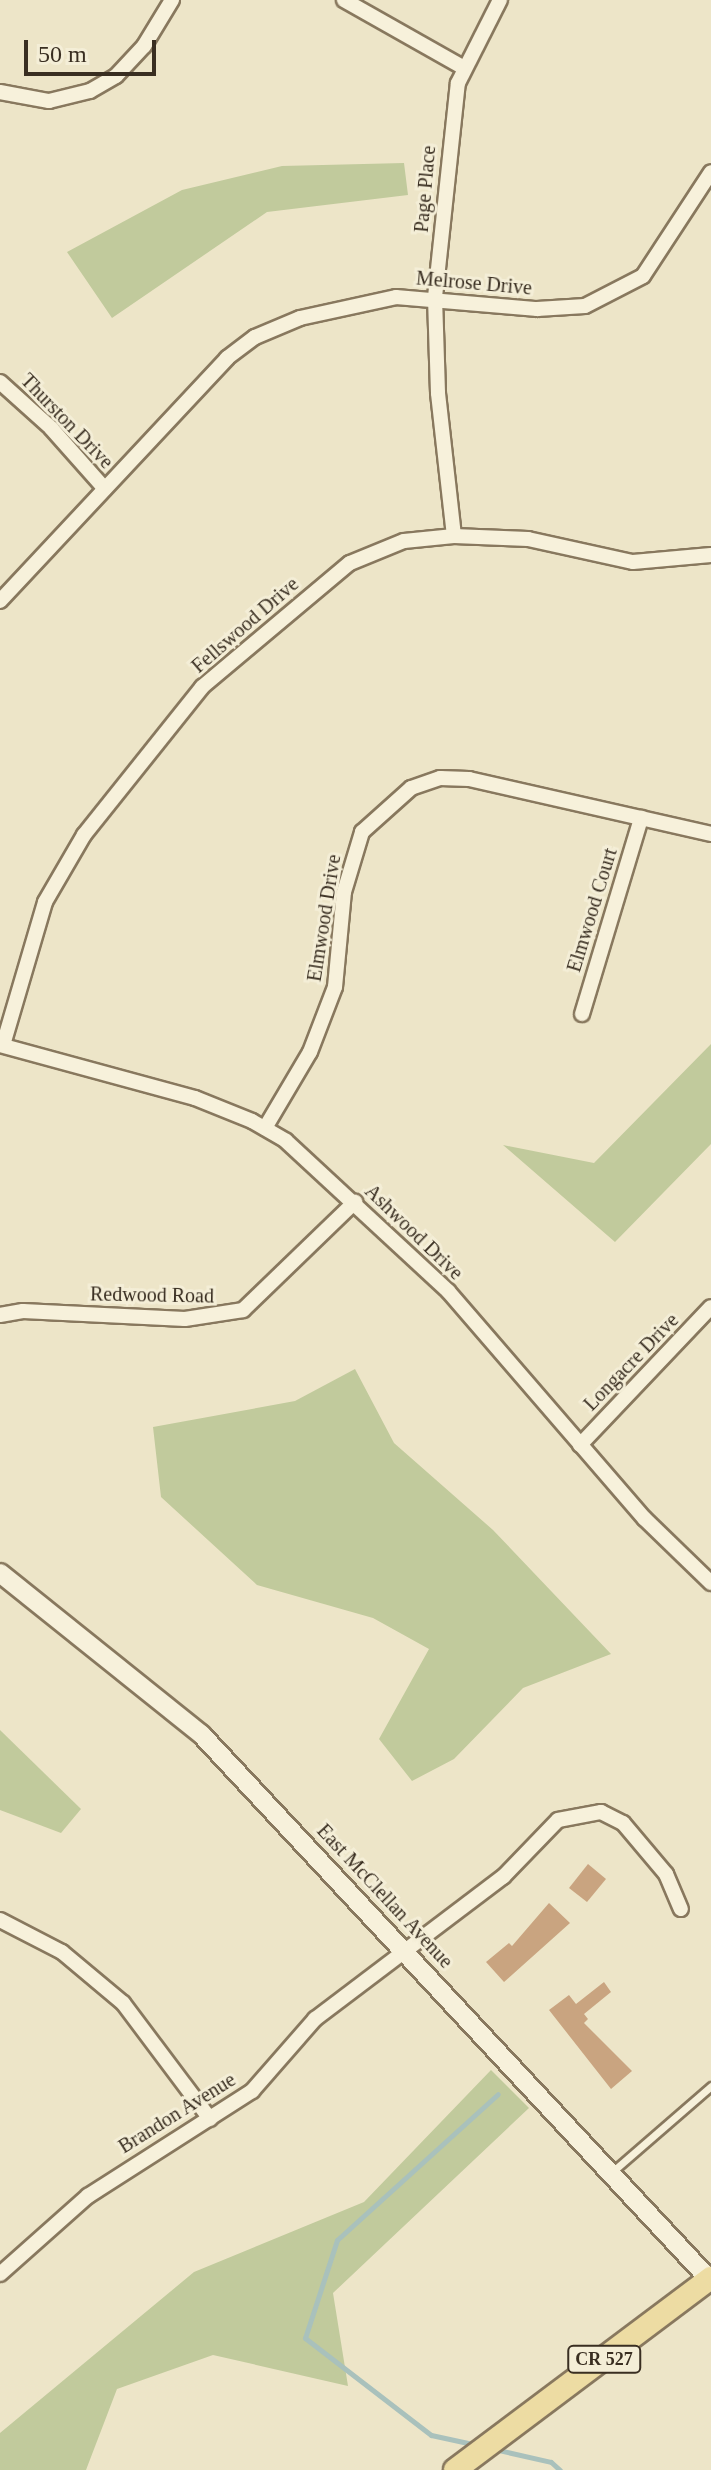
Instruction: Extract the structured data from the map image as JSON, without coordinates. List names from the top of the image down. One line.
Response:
{"streets":{"main road":["CR 527"],"street":["Page Place","Melrose Drive","Thurston Drive","Fellswood Drive","Elmwood Court","Elmwood Drive","Ashwood Drive","Redwood Road","Longacre Drive","East McClellan Avenue","Brandon Avenue"]},"crossings":[["Page Place","Melrose Drive"],["Page Place","Fellswood Drive"],["Melrose Drive","Thurston Drive"],["Fellswood Drive","Ashwood Drive"],["Elmwood Court","Elmwood Drive"],["Elmwood Drive","Ashwood Drive"],["Ashwood Drive","Redwood Road"],["Ashwood Drive","Longacre Drive"],["East McClellan Avenue","Brandon Avenue"],["East McClellan Avenue","CR 527"]],"scale_bar":"50 m"}
